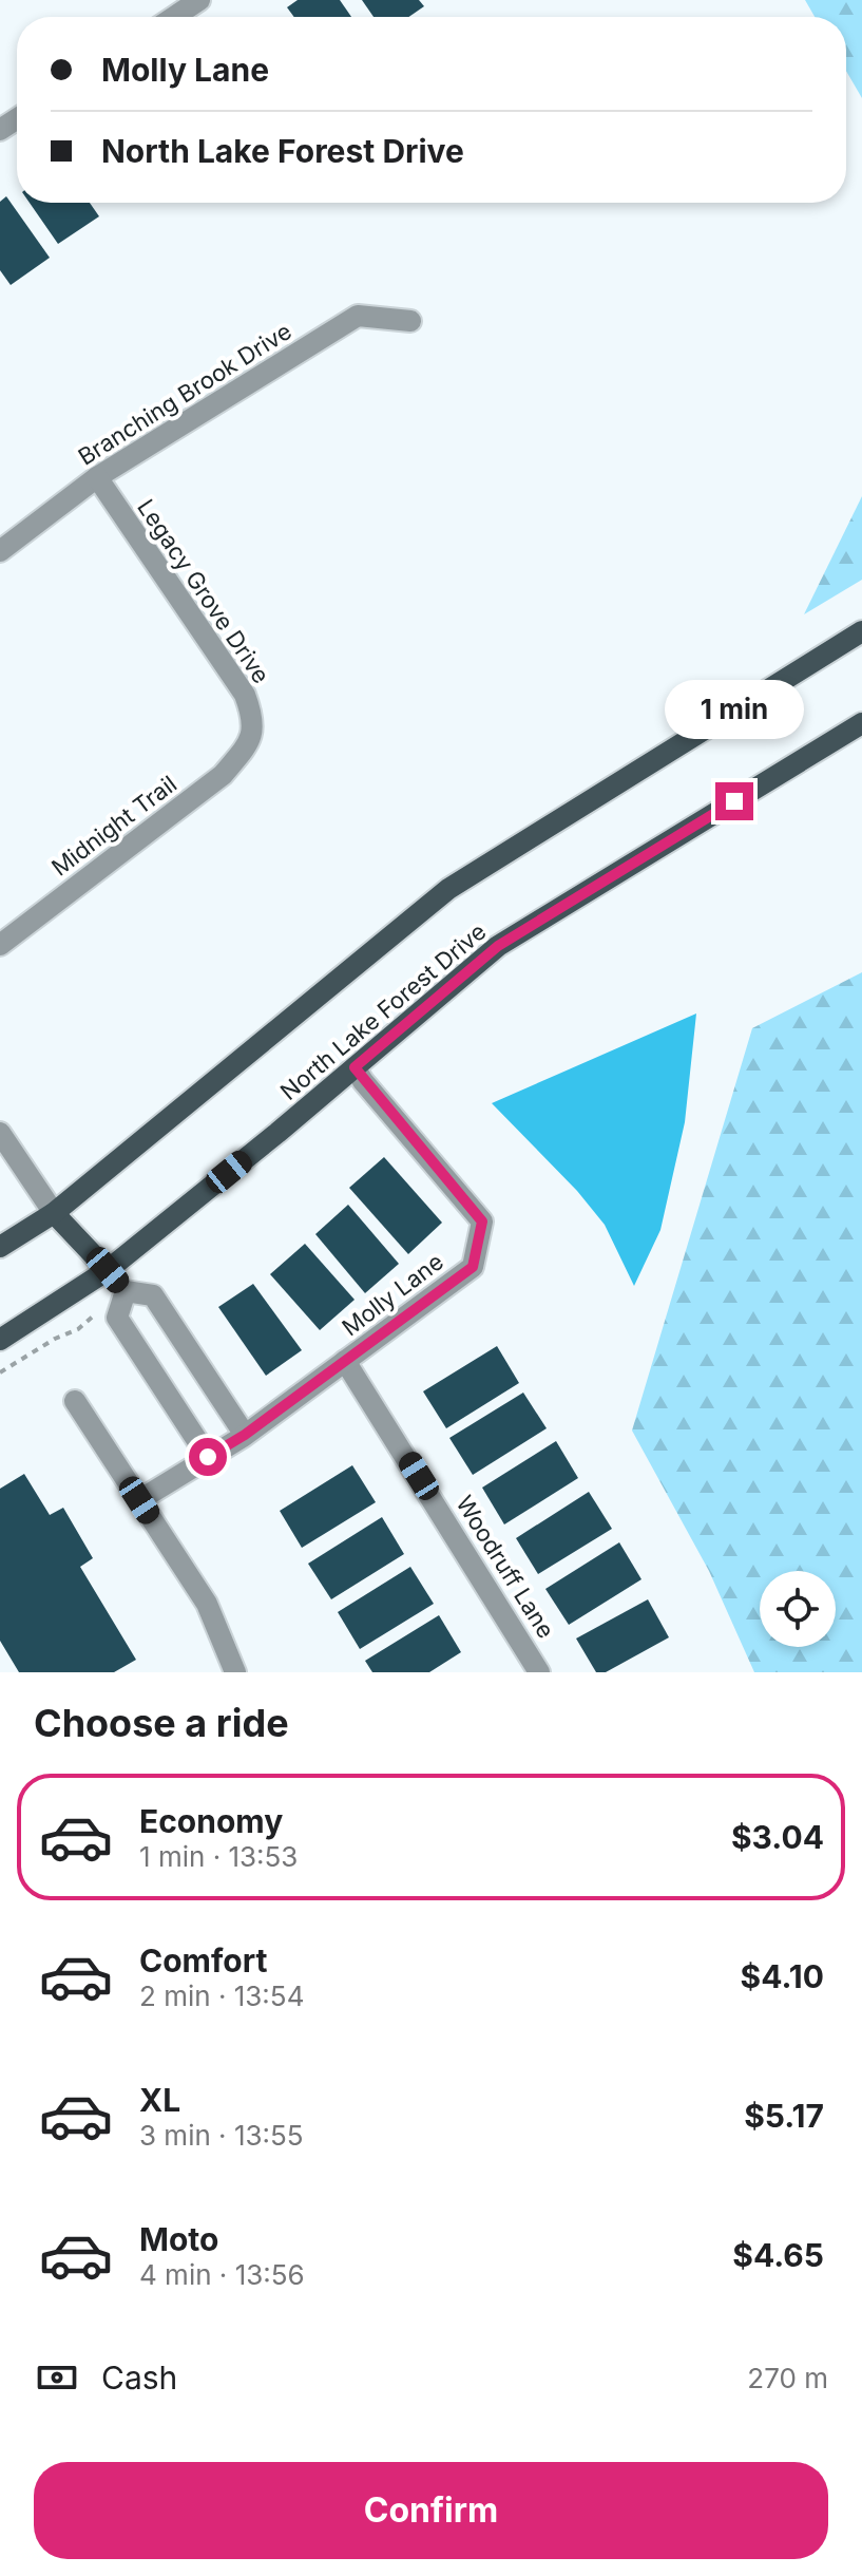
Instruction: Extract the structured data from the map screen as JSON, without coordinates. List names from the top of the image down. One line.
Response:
{"streets":{"main road":["North Lake Forest Drive"],"street":["Branching Brook Drive","Legacy Grove Drive","Midnight Trail","Molly Lane","Woodruff Lane"]},"crossings":[["Branching Brook Drive","Legacy Grove Drive"],["Legacy Grove Drive","Midnight Trail"],["North Lake Forest Drive","Molly Lane"],["Molly Lane","Woodruff Lane"]],"page":{"banner":["Molly Lane","North Lake Forest Drive"],"bubble":"1 min","heading":"Choose a ride","list":[{"name":"Economy","note":"1 min · 13:53","value":"$3.04"},{"name":"Comfort","note":"2 min · 13:54","value":"$4.10"},{"name":"XL","note":"3 min · 13:55","value":"$5.17"},{"name":"Moto","note":"4 min · 13:56","value":"$4.65"}],"pay":["Cash","270 m"],"buttons":"Confirm"}}
